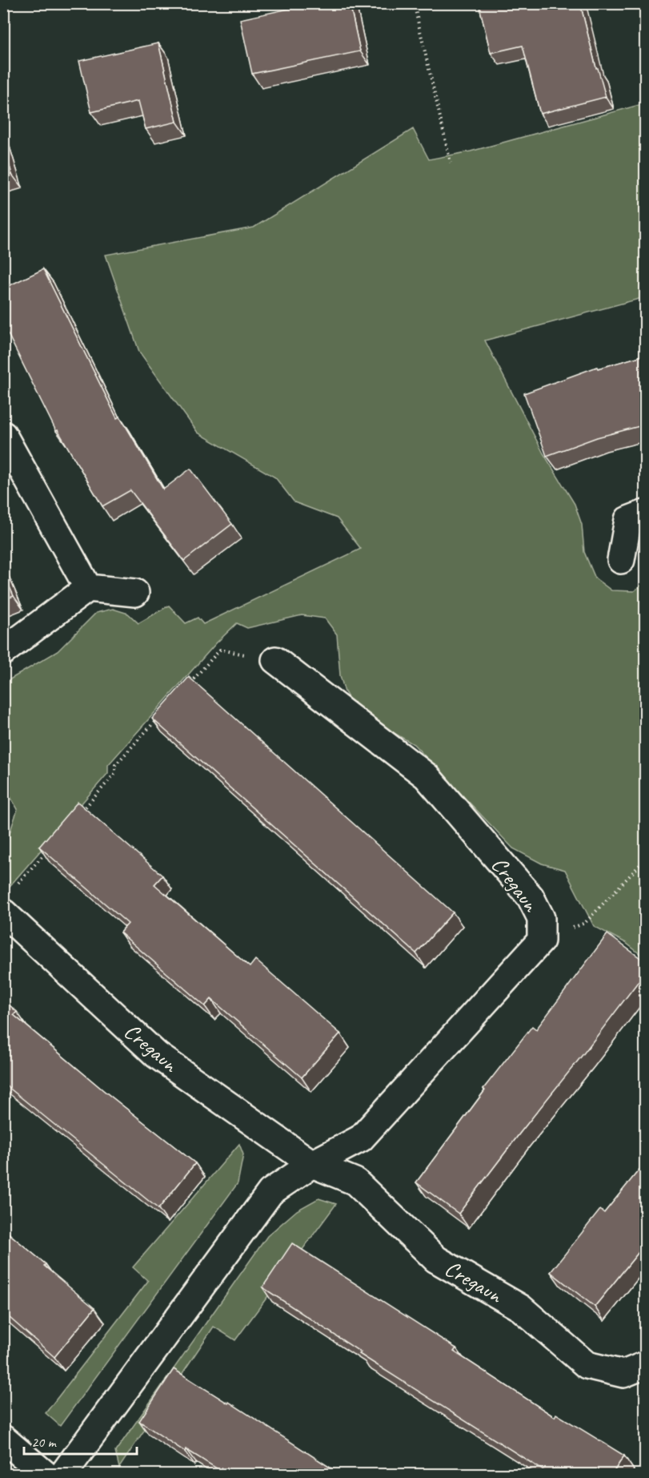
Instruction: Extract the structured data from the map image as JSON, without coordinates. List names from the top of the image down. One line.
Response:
{"streets":{"street":["Cregaun"]},"scale_bar":"20 m"}
